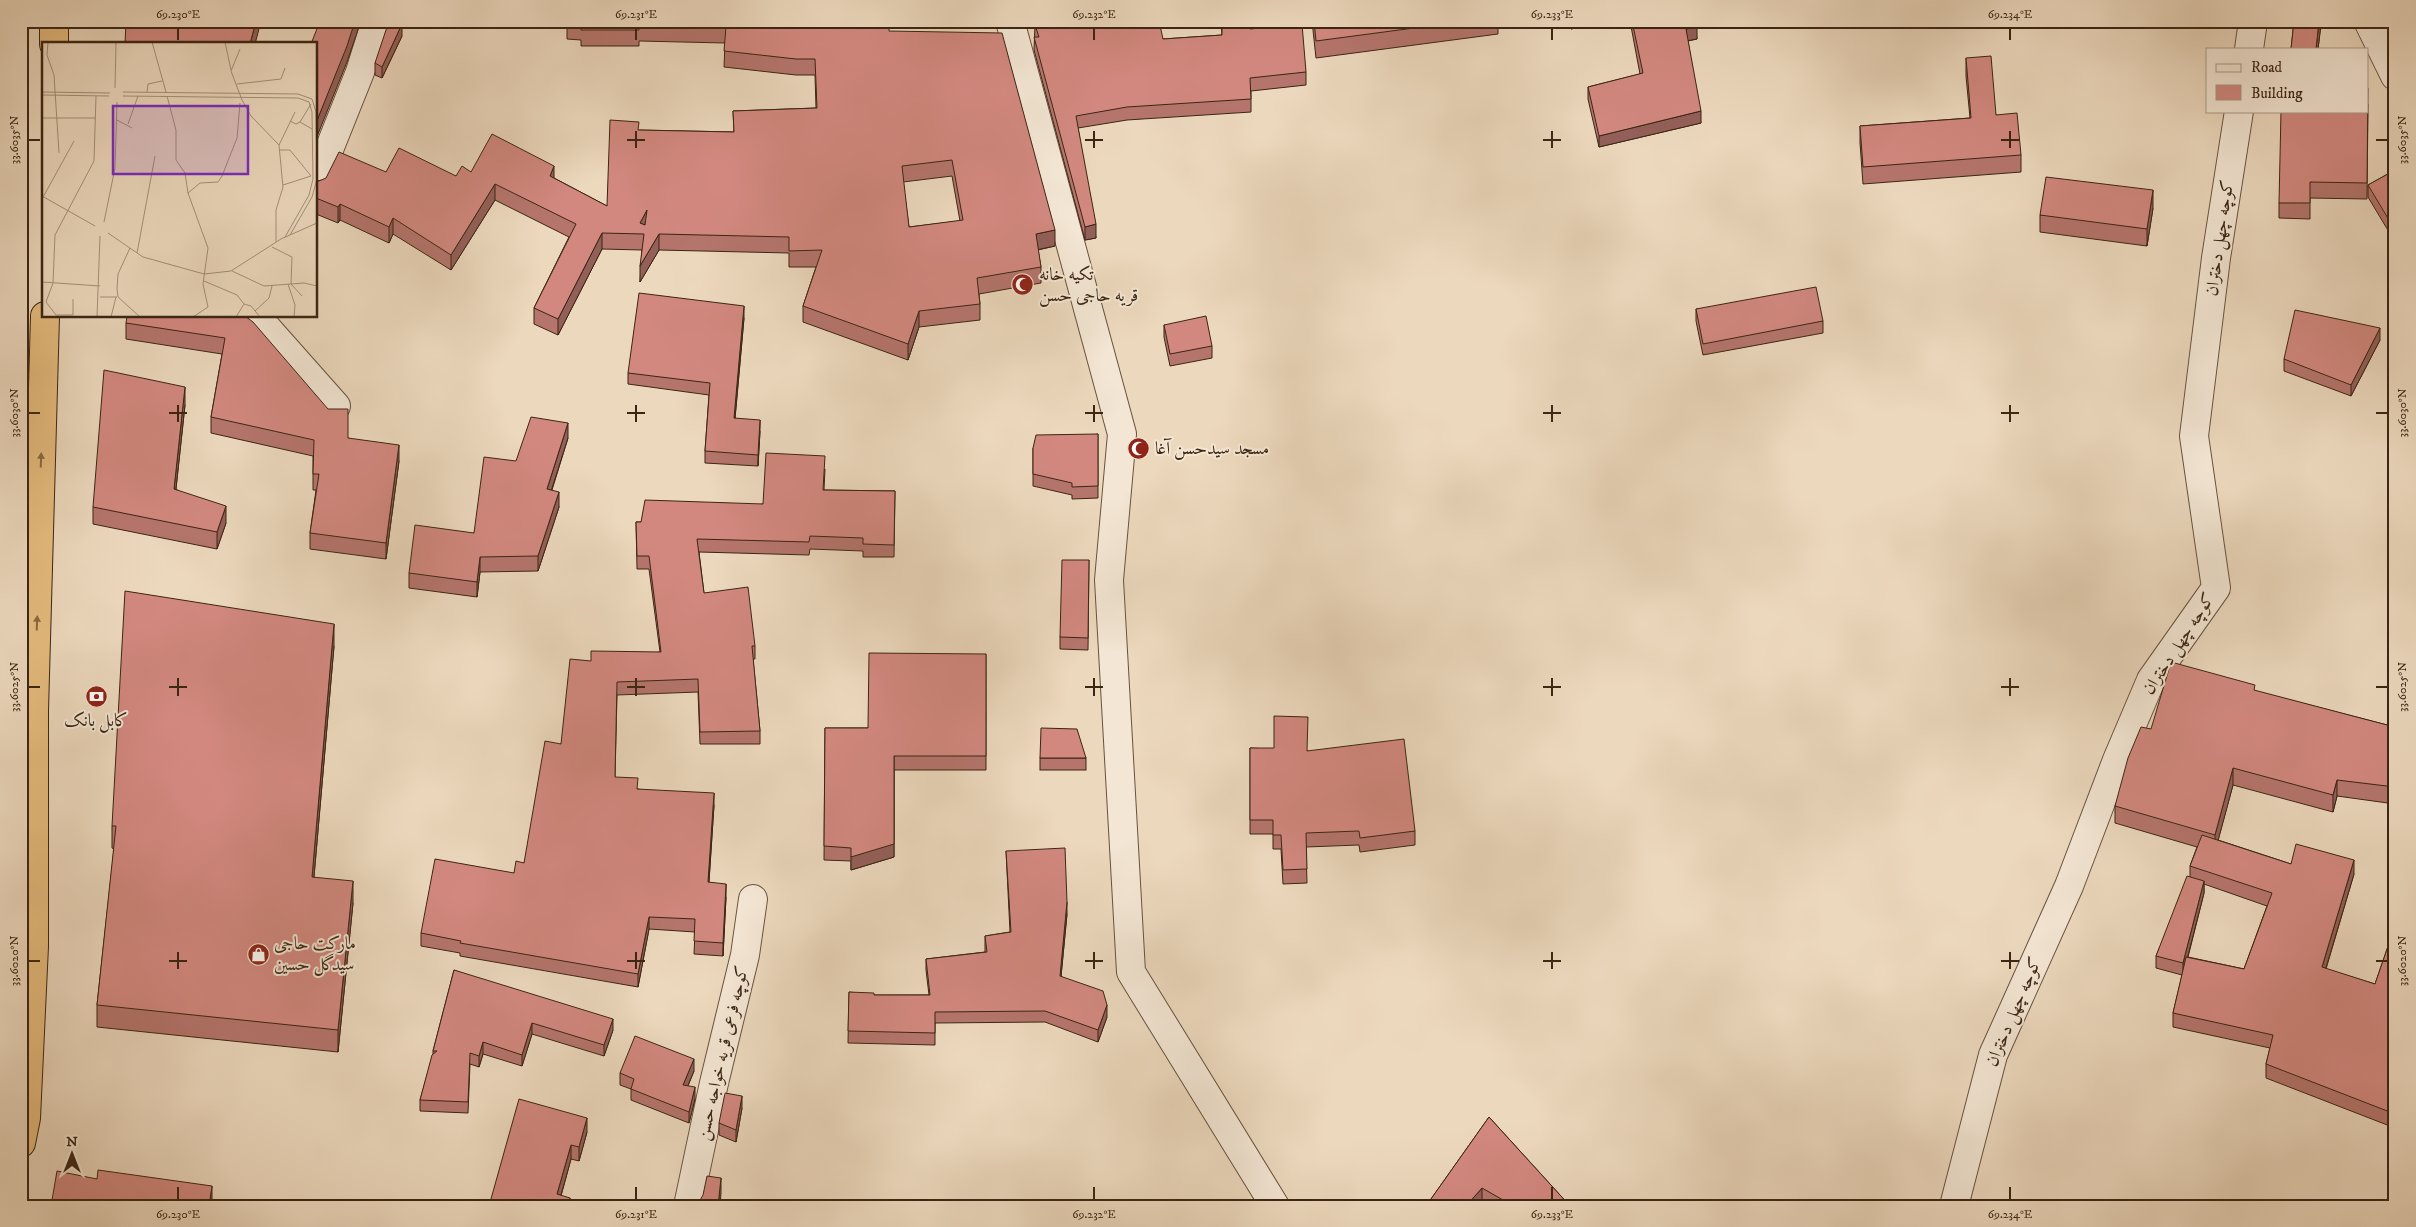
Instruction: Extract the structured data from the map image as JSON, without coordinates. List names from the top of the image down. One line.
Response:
{"streets":{"street":["کوچه چهل دختران","کوچه فرعی قریه خواجه حسن"]},"places":{"mosque":["تکیه خانه قریه حاجی حسن","مسجد سیدحسن آغا"],"bank":["کابل بانک"],"shop":["مارکت حاجی سیدگل حسین"]},"legend":["Road","Building"],"north":"top","coordinates":["69.230°E","69.231°E","69.232°E","69.233°E","69.234°E","33.6035°N","33.6030°N","33.6025°N","33.6020°N"]}
